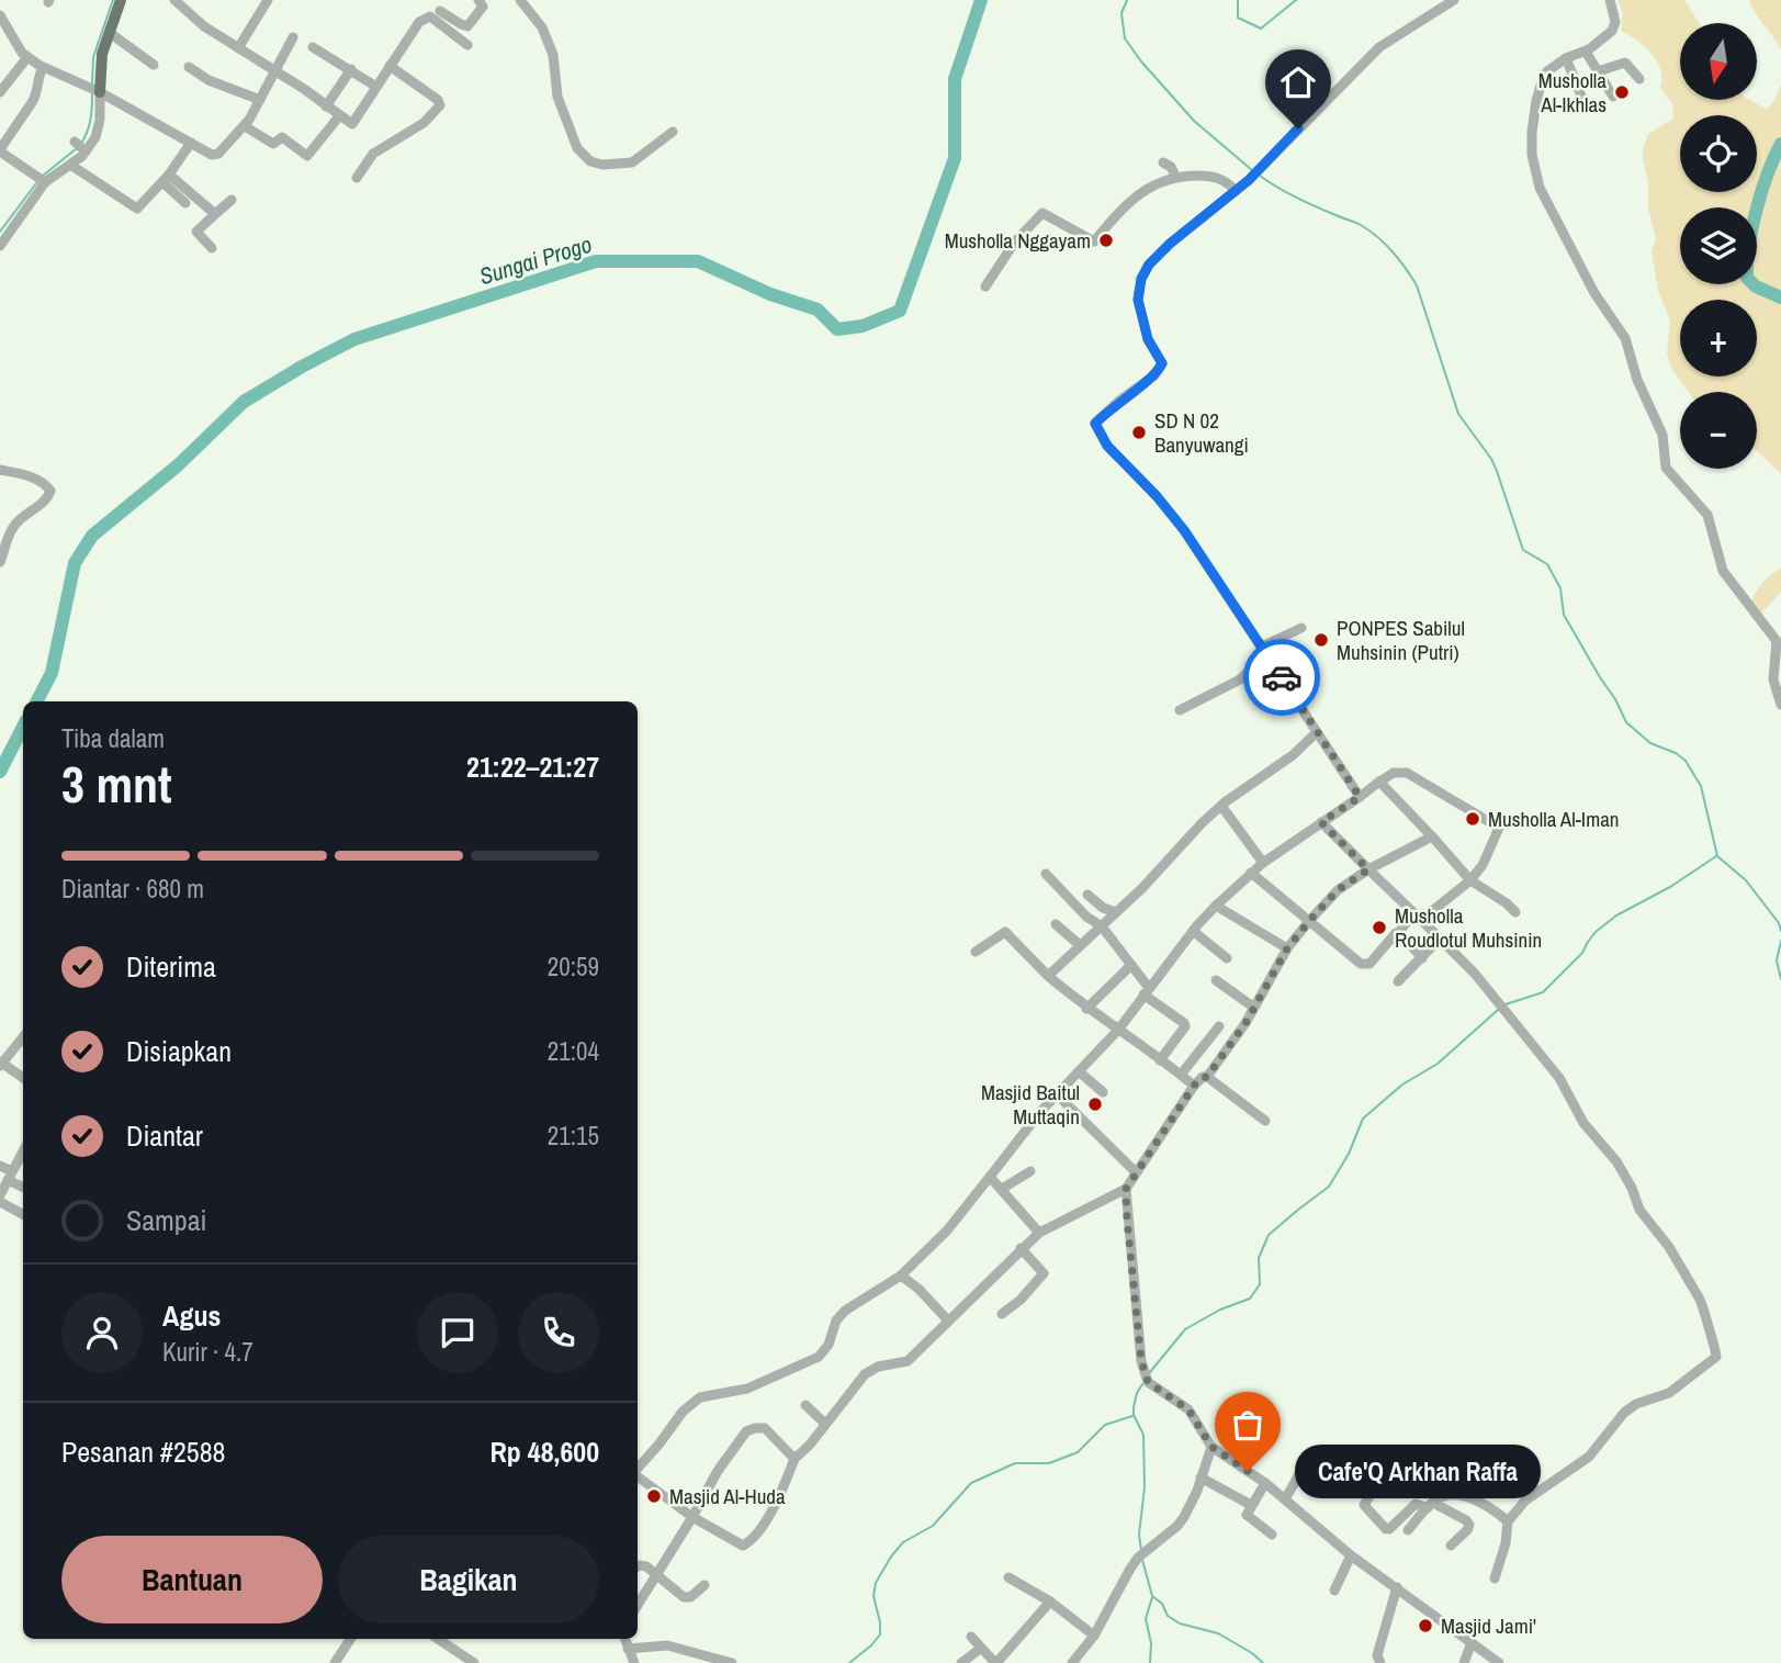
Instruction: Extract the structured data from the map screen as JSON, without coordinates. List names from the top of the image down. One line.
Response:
{"water":["Sungai Progo"],"places":["Musholla Al-Ikhlas","Musholla Nggayam","SD N 02 Banyuwangi","PONPES Sabilul Muhsinin (Putri)","Musholla Al-Iman","Musholla Roudlotul Muhsinin","Masjid Baitul Muttaqin","Cafe'Q Arkhan Raffa","Masjid Al-Huda","Masjid Jami'"],"north":"bottom","page":{"map_buttons":["+","−"],"heading":["3 mnt","Tiba dalam","21:22–21:27"],"panel":["Agus","Kurir · 4.7","Pesanan #2588","Rp 48,600"],"bar":"Diantar · 680 m","list":[["Diterima","20:59"],["Disiapkan","21:04"],["Diantar","21:15"],"Sampai"],"bubble":"Cafe'Q Arkhan Raffa","buttons":["Bantuan","Bagikan"]}}
